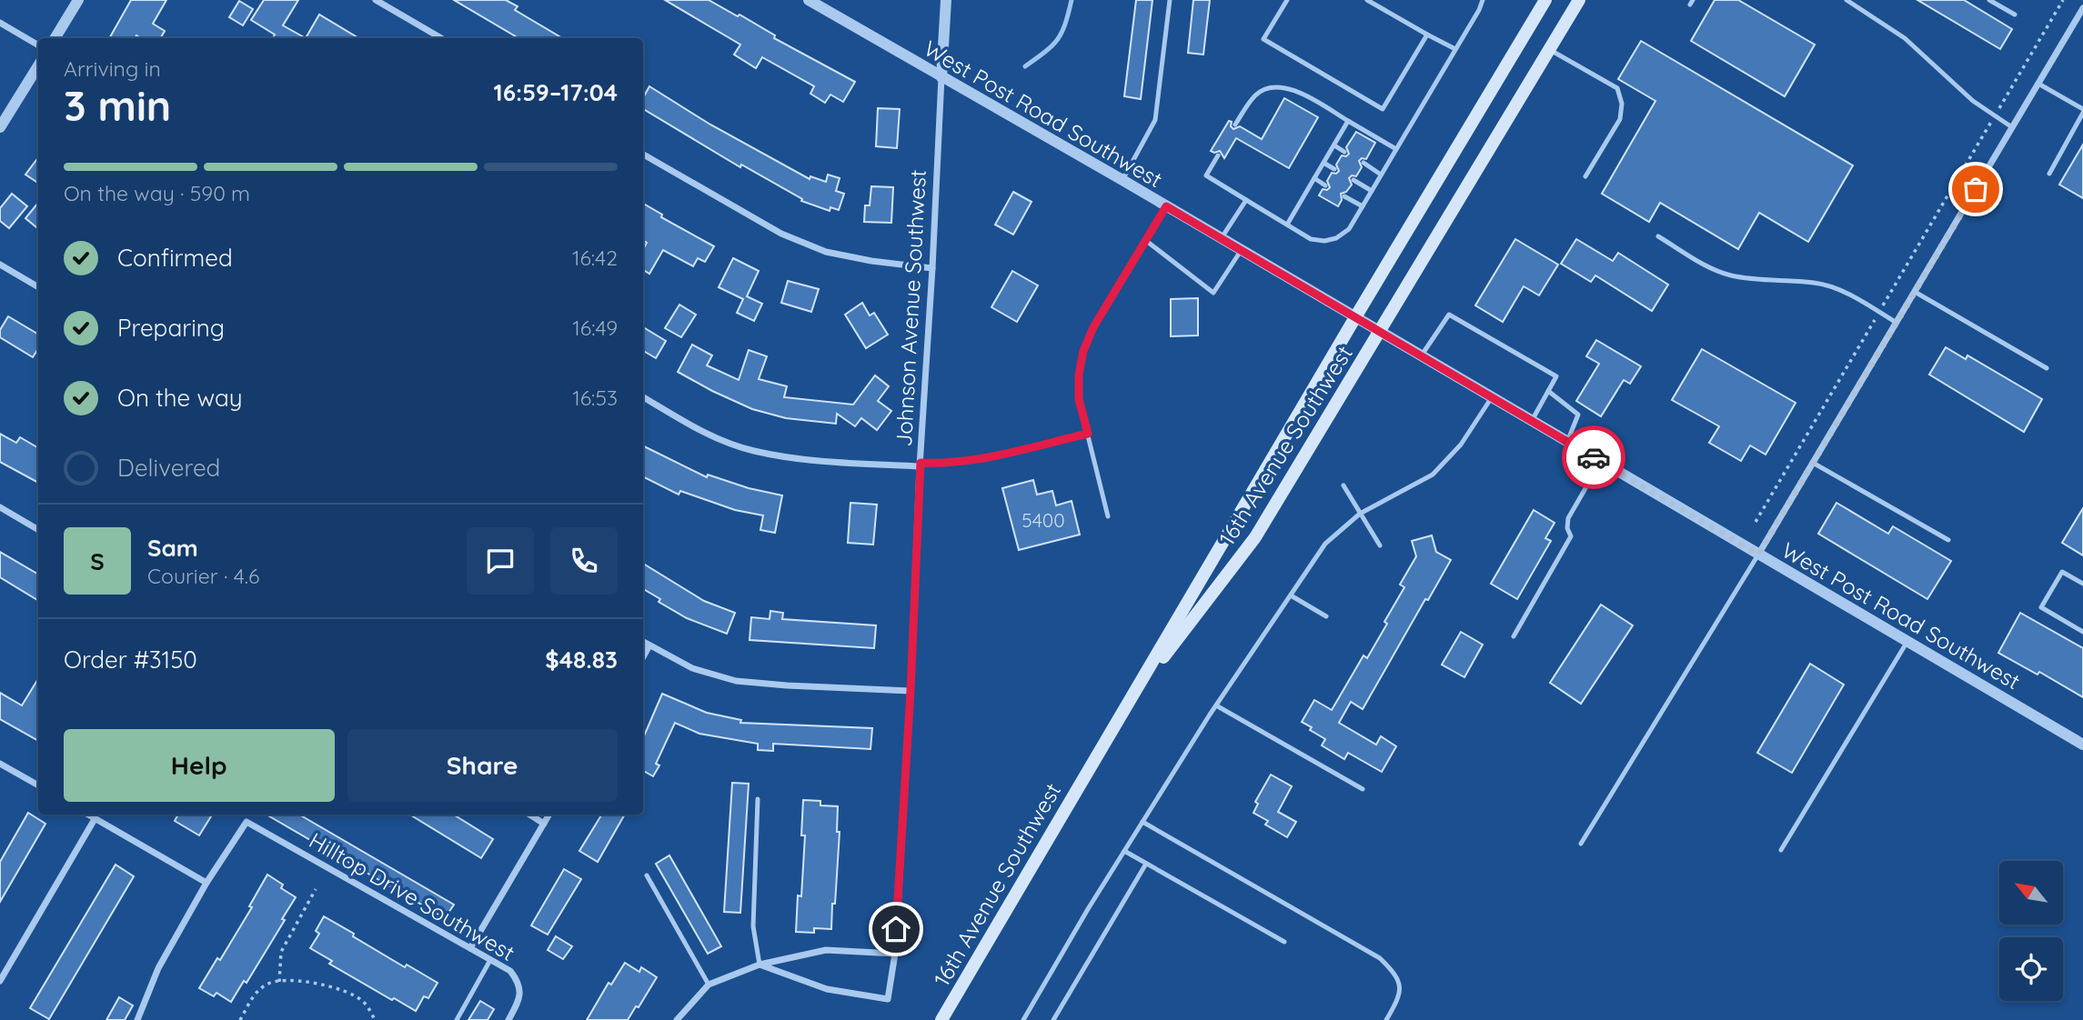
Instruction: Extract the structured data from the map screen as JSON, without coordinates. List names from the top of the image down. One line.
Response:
{"streets":{"main road":["16th Avenue Southwest"],"street":["West Post Road Southwest","Johnson Avenue Southwest","Hilltop Drive Southwest"]},"crossings":[["West Post Road Southwest","Johnson Avenue Southwest"],["West Post Road Southwest","16th Avenue Southwest"]],"house_numbers":["5400"],"north":"top left","page":{"heading":["3 min","Arriving in","16:59–17:04"],"panel":["Sam","Courier · 4.6","Order #3150","$48.83"],"bar":"On the way · 590 m","list":[["Confirmed","16:42"],["Preparing","16:49"],["On the way","16:53"],"Delivered"],"round":"S","buttons":["Help","Share"]}}
